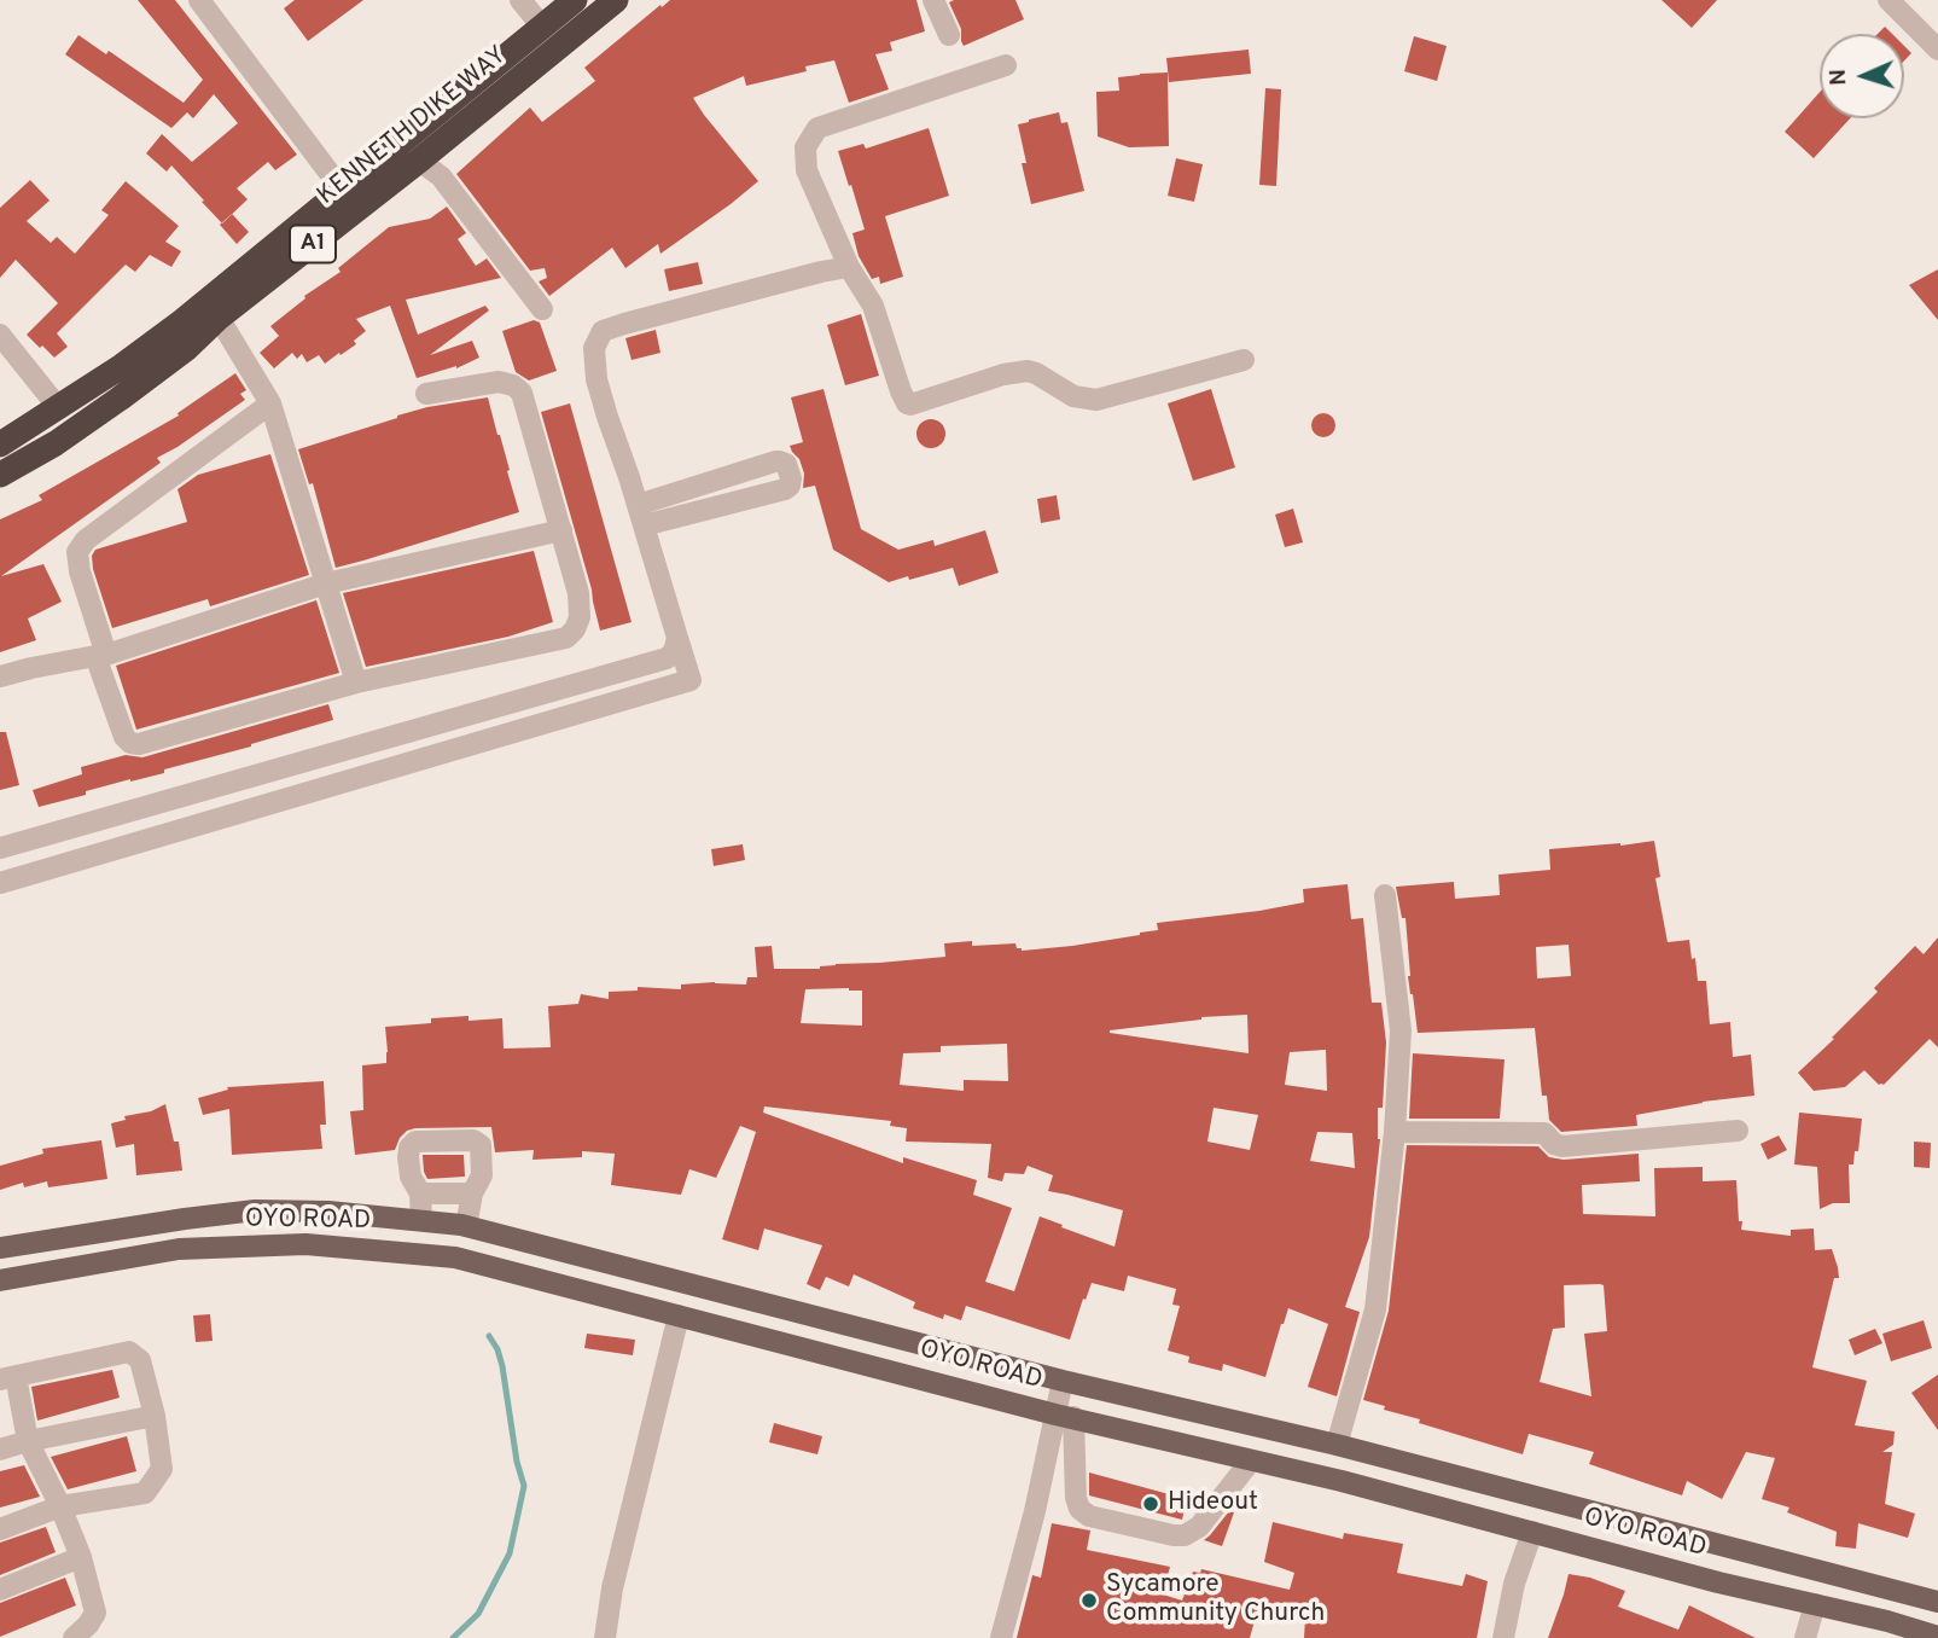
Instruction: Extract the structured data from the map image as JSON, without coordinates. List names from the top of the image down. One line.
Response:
{"streets":{"highway":["KENNETH DIKE WAY","A1"],"main road":["OYO ROAD"]},"places":["Hideout","Sycamore Community Church"],"north":"left"}
